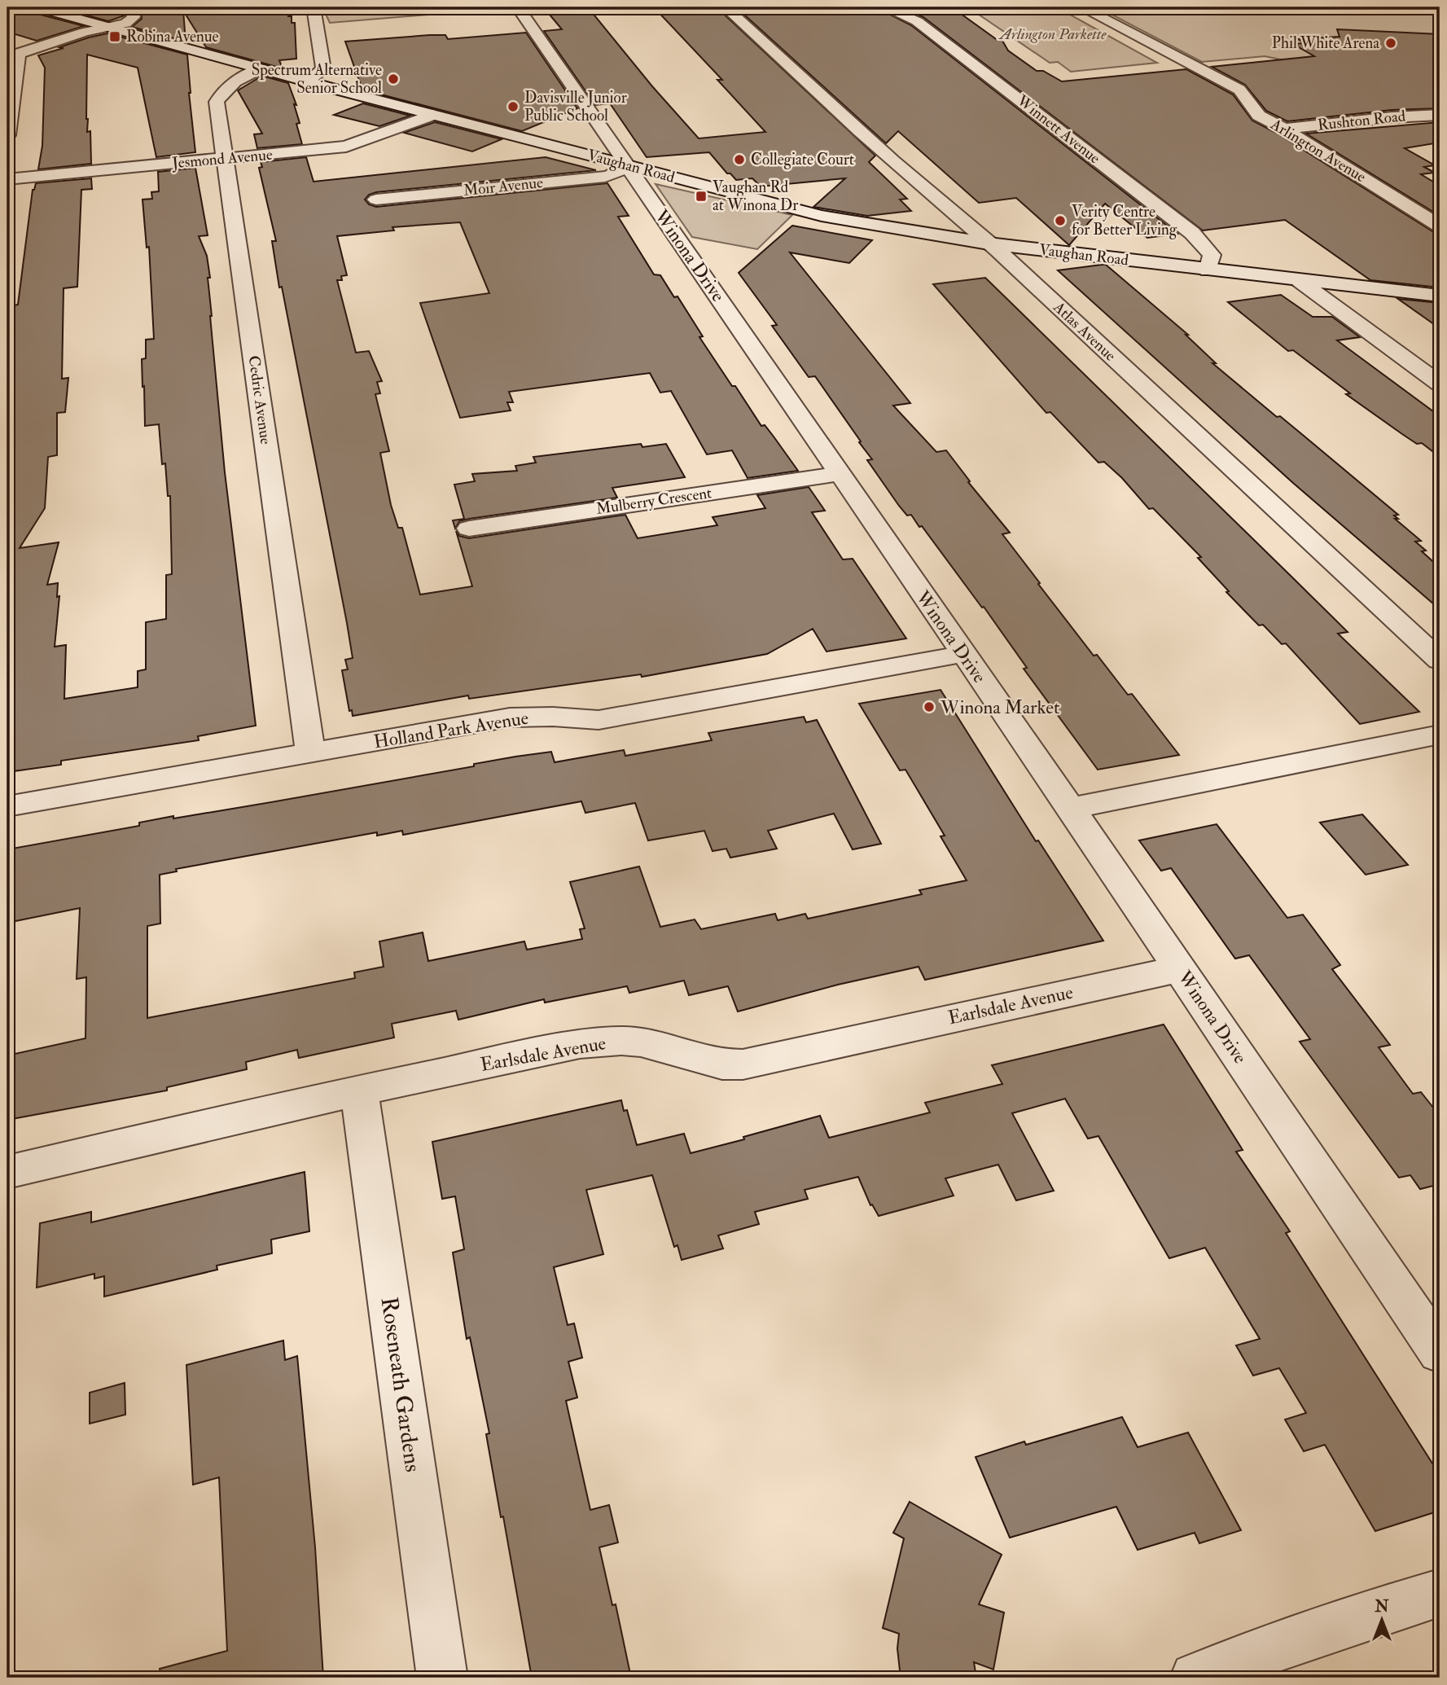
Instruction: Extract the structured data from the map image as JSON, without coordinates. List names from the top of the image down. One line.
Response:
{"streets":{"street":["Rushton Road","Winnett Avenue","Arlington Avenue","Jesmond Avenue","Vaughan Road","Moir Avenue","Winona Drive","Atlas Avenue","Cedric Avenue","Mulberry Crescent","Holland Park Avenue","Earlsdale Avenue","Roseneath Gardens"]},"crossings":[["Rushton Road","Arlington Avenue"],["Winnett Avenue","Vaughan Road"],["Jesmond Avenue","Vaughan Road"],["Jesmond Avenue","Cedric Avenue"],["Vaughan Road","Moir Avenue"],["Vaughan Road","Winona Drive"],["Vaughan Road","Atlas Avenue"],["Vaughan Road","Cedric Avenue"],["Moir Avenue","Winona Drive"],["Winona Drive","Mulberry Crescent"],["Winona Drive","Holland Park Avenue"],["Winona Drive","Earlsdale Avenue"],["Cedric Avenue","Holland Park Avenue"],["Earlsdale Avenue","Roseneath Gardens"]],"parks":["Arlington Parkette"],"places":{"transit":["Robina Avenue","Vaughan Rd at Winona Dr"],"other":["Phil White Arena","Spectrum Alternative Senior School","Davisville Junior Public School","Collegiate Court","Verity Centre for Better Living","Winona Market"]},"north":"top"}
